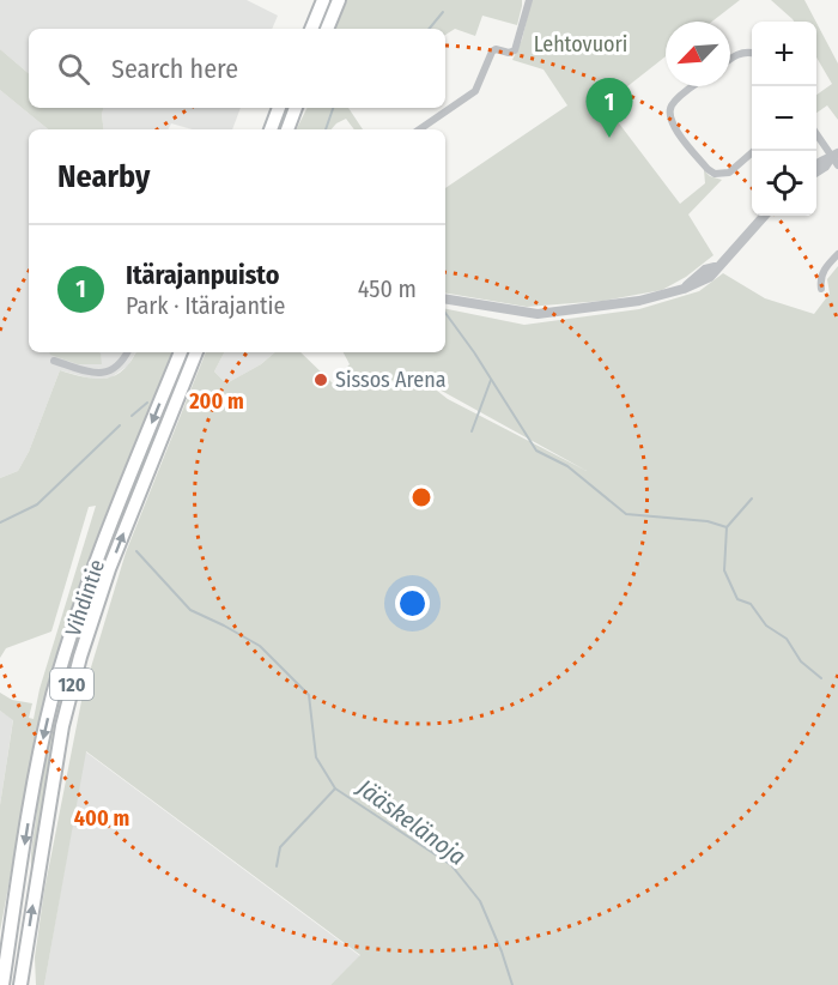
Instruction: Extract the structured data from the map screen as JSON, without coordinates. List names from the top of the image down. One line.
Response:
{"streets":{"main road":["Vihdintie","120"]},"water":["Jääskelänoja"],"parks":["Lehtovuori"],"places":["Sissos Arena"],"north":"bottom left","page":{"map_buttons":["+","−"],"search":"Search here","pins":"1","heading":"Nearby","list":[{"mark":"1","name":"Itärajanpuisto","note":"Park · Itärajantie","value":"450 m"}]},"rings":["200 m","400 m"]}
